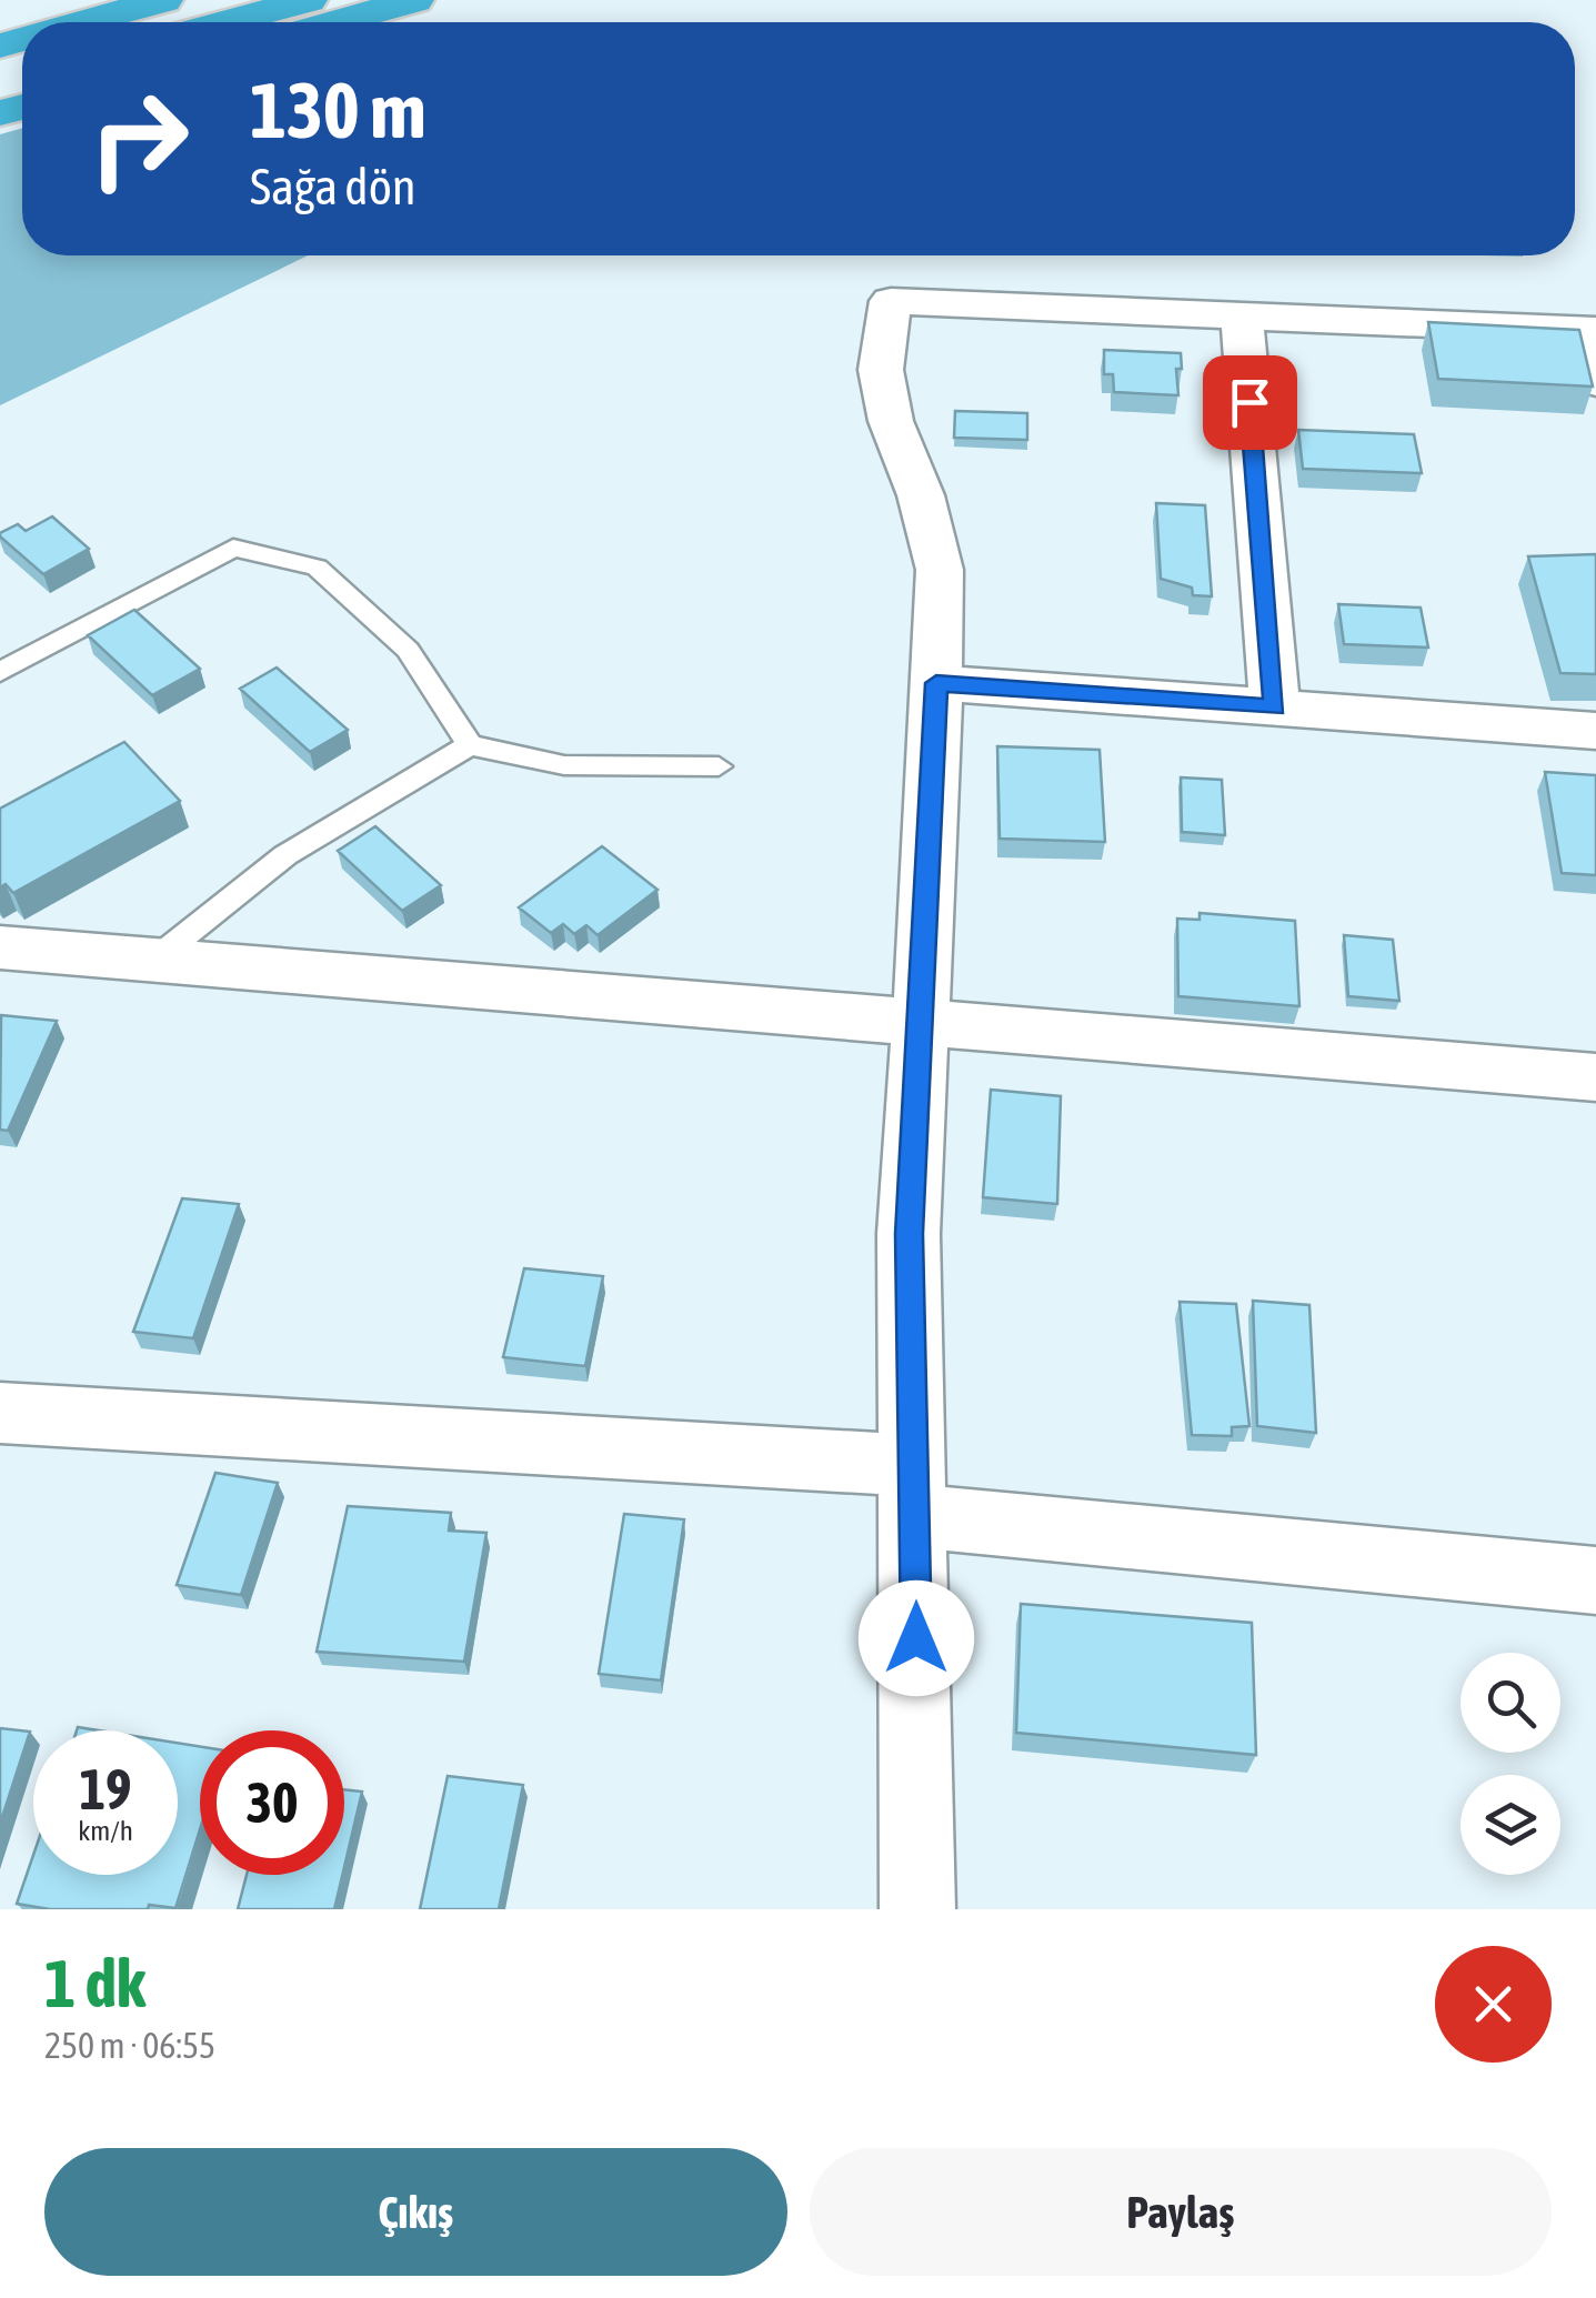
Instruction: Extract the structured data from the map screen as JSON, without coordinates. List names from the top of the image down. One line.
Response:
{"page":{"turn":["130 m","Sağa dön"],"speed":"19 km/h","limit":"30","heading":["1 dk","250 m · 06:55"],"buttons":["Çıkış","Paylaş"]}}
